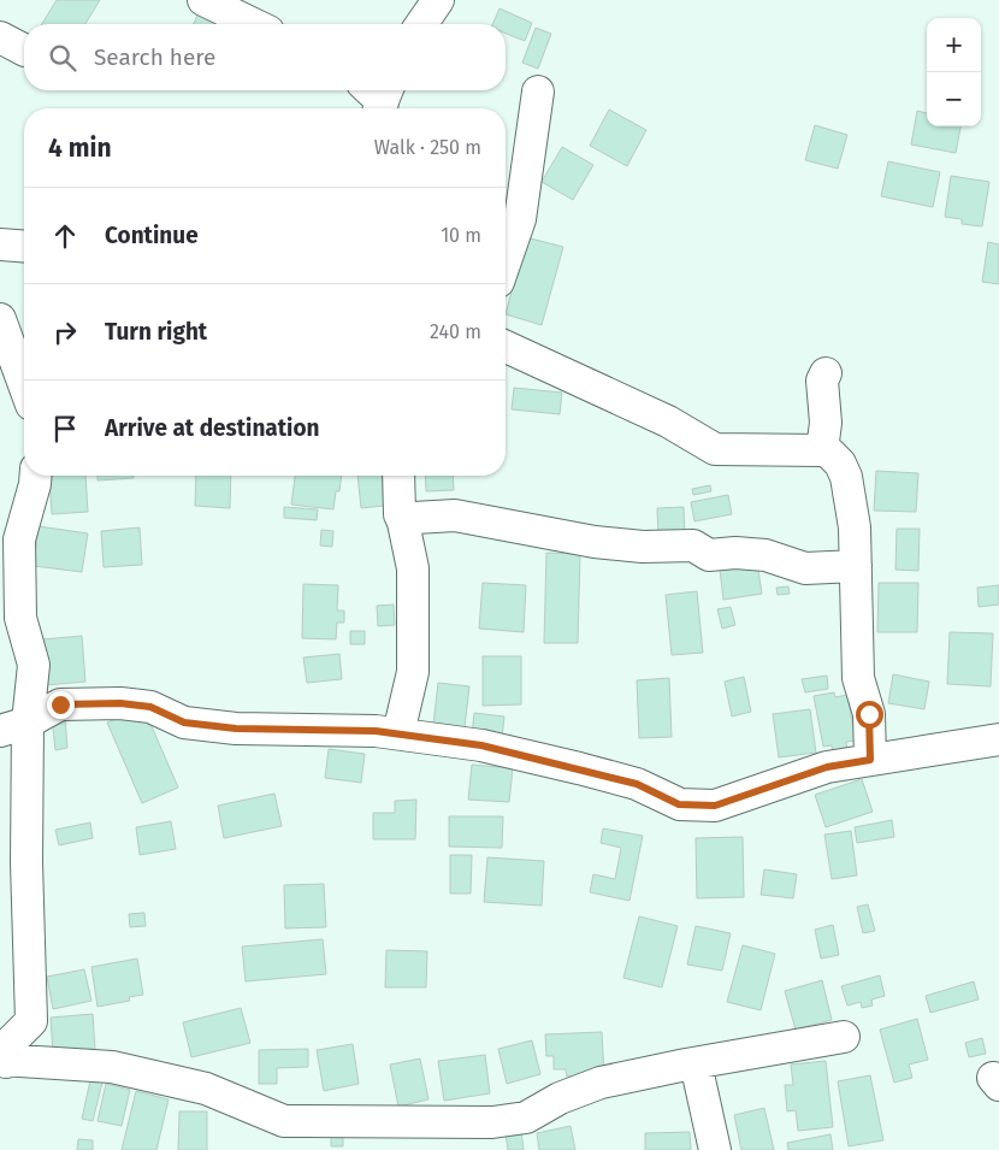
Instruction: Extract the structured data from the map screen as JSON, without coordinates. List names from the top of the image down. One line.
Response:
{"page":{"map_buttons":["+","−"],"search":"Search here","heading":["4 min","Walk · 250 m"],"list":[["Continue","10 m"],["Turn right","240 m"],"Arrive at destination"]}}
